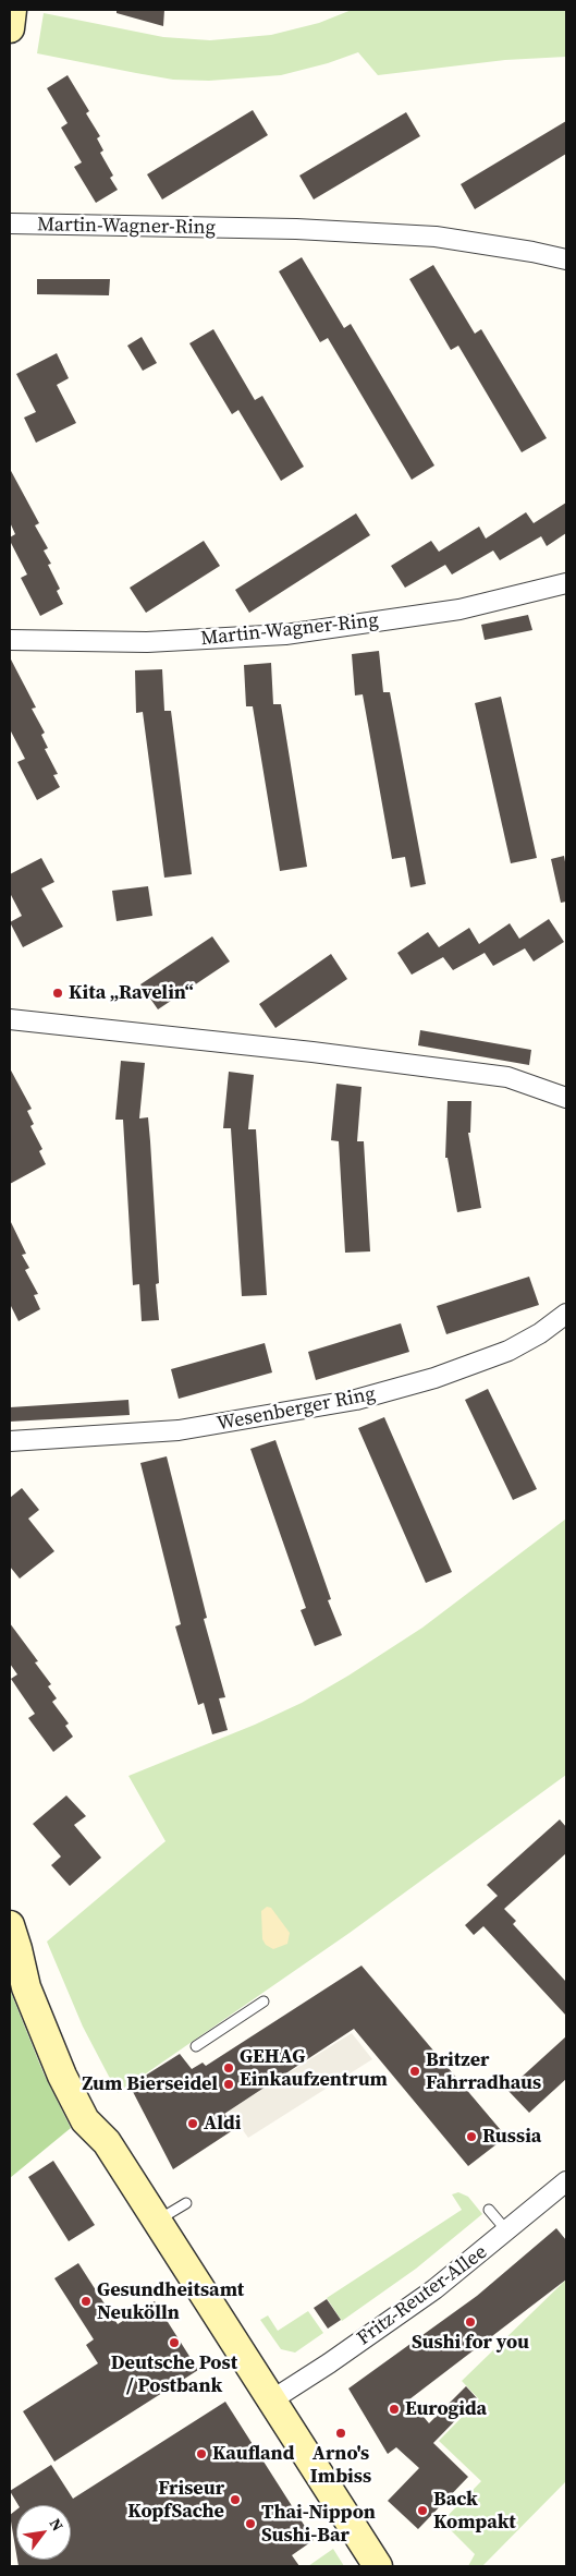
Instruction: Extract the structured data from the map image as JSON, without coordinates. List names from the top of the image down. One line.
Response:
{"streets":{"street":["Martin-Wagner-Ring","Wesenberger Ring","Fritz-Reuter-Allee"]},"places":["Kita „Ravelin“","GEHAG Einkaufzentrum","Britzer Fahrradhaus","Zum Bierseidel","Aldi","Russia","Gesundheitsamt Neukölln","Sushi for you","Deutsche Post / Postbank","Eurogida","Arno's Imbiss","Kaufland","Friseur KopfSache","Back Kompakt","Thai-Nippon Sushi-Bar"],"north":"top right"}
